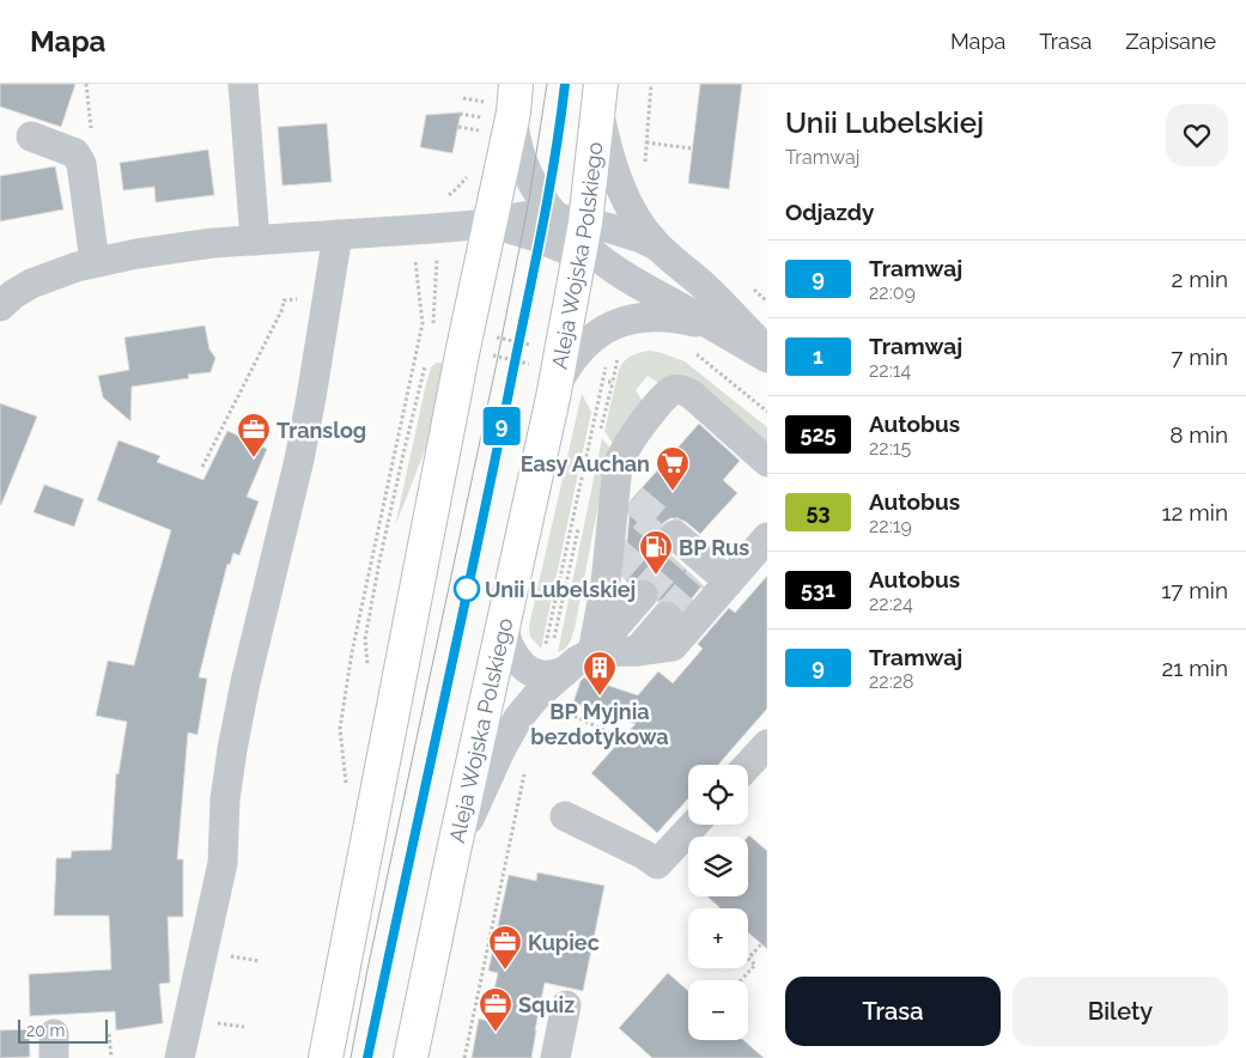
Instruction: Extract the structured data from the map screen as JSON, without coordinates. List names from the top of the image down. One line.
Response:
{"streets":{"main road":["Aleja Wojska Polskiego"]},"places":{"office":["Translog","Kupiec","Squiz"],"supermarket":["Easy Auchan"],"fuel station":["BP Rus"],"other":["Unii Lubelskiej"],"building":["BP Myjnia bezdotykowa"]},"lines":["tram line 9"],"scale_bar":"20 m","page":{"header":"Mapa","nav":["Mapa","Trasa","Zapisane"],"on_map":"9","heading":[["Unii Lubelskiej","Tramwaj"],"Odjazdy"],"list":[{"mark":"9","name":"Tramwaj","note":"22:09","value":"2 min"},{"mark":"1","name":"Tramwaj","note":"22:14","value":"7 min"},{"mark":"525","name":"Autobus","note":"22:15","value":"8 min"},{"mark":"53","name":"Autobus","note":"22:19","value":"12 min"},{"mark":"531","name":"Autobus","note":"22:24","value":"17 min"},{"mark":"9","name":"Tramwaj","note":"22:28","value":"21 min"}],"map_buttons":["+","−"],"buttons":["Trasa","Bilety"],"scale":"20 m"}}
